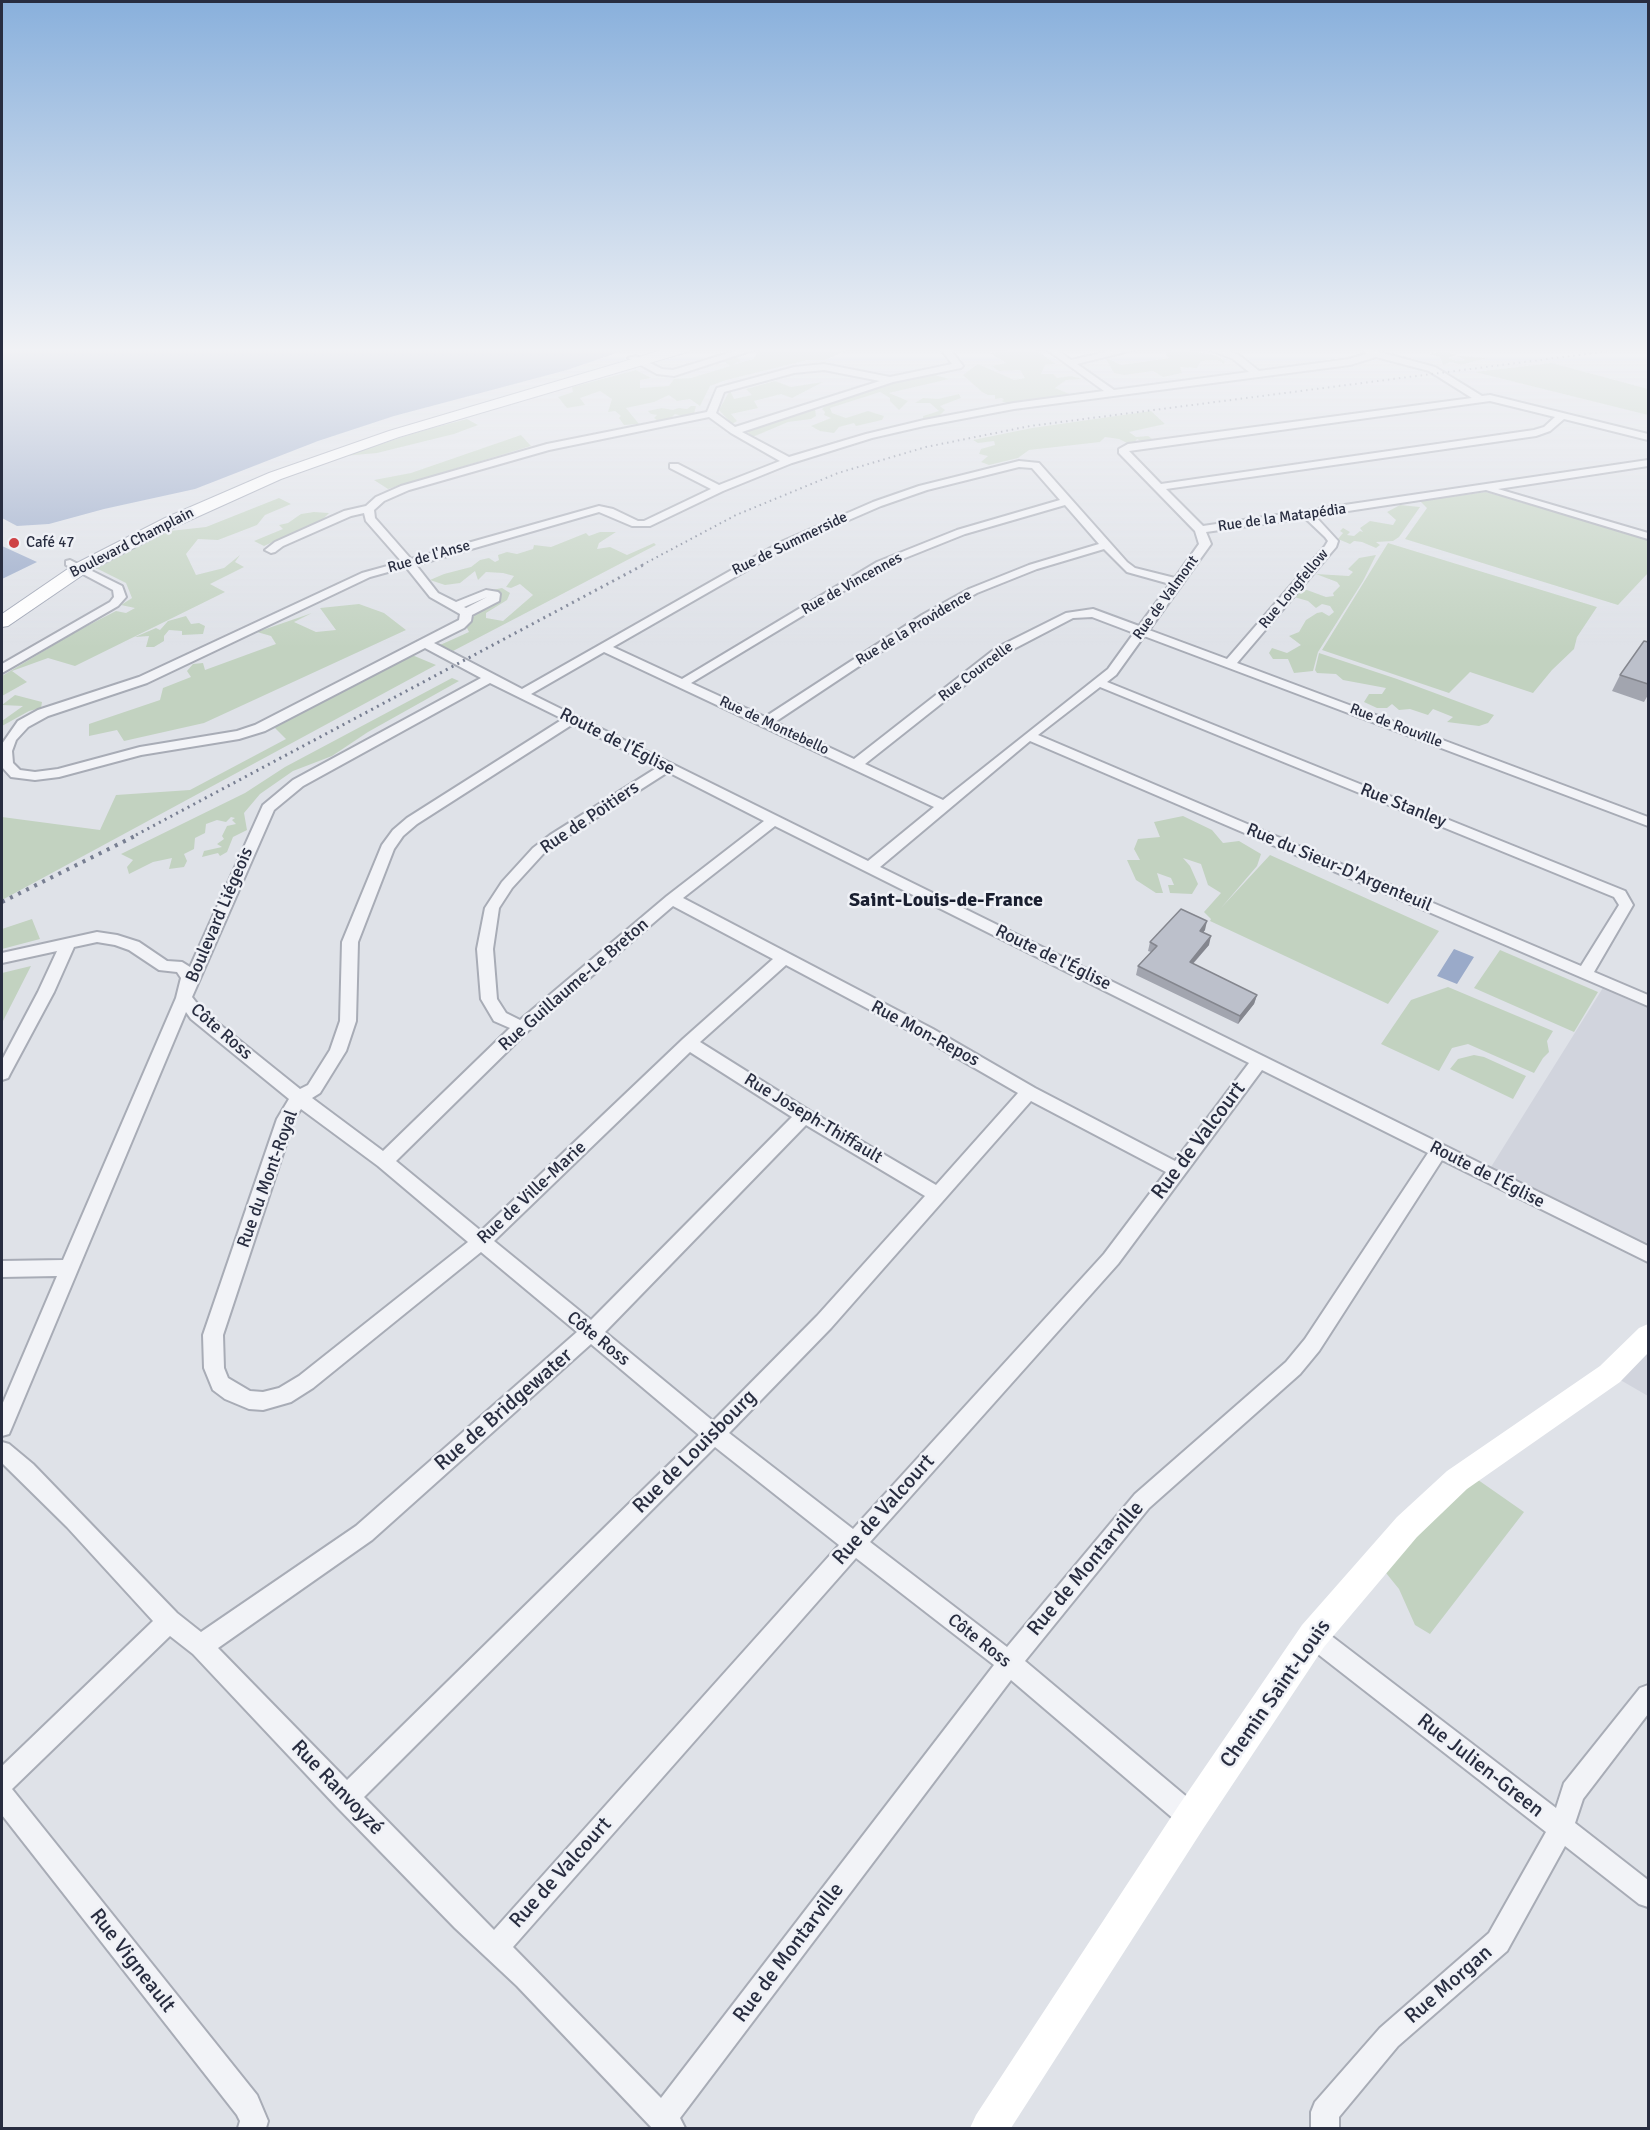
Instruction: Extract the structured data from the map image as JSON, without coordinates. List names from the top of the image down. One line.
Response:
{"streets":{"main road":["Boulevard Champlain"],"street":["Rue de la Matapédia","Rue de Summerside","Rue de l'Anse","Rue de Vincennes","Rue Longfellow","Rue de Valmont","Rue de la Providence","Rue Courcelle","Rue de Montebello","Rue de Rouville","Route de l'Église","Rue Stanley","Rue de Poitiers","Rue du Sieur-D'Argenteuil","Boulevard Liégeois","Rue Guillaume-Le Breton","Côte Ross","Rue Mon-Repos","Rue Joseph-Thiffault","Rue de Valcourt","Rue du Mont-Royal","Rue de Ville-Marie","Rue de Bridgewater","Rue de Louisbourg","Rue de Montarville","Chemin Saint-Louis","Rue Julien-Green","Rue Ranvoyzé","Rue Vigneault","Rue Morgan"]},"crossings":[["Rue de la Matapédia","Rue Longfellow"],["Rue de la Matapédia","Rue de Valmont"],["Rue de Summerside","Rue de Vincennes"],["Rue de Summerside","Rue de Valmont"],["Rue de Summerside","Rue de la Providence"],["Rue de Summerside","Rue de Montebello"],["Rue de Summerside","Route de l'Église"],["Rue de l'Anse","Route de l'Église"],["Rue de Vincennes","Rue de Montebello"],["Rue Longfellow","Rue de Rouville"],["Rue de Valmont","Rue Courcelle"],["Rue de Valmont","Rue de Montebello"],["Rue de Valmont","Rue de Rouville"],["Rue de Valmont","Route de l'Église"],["Rue de Valmont","Rue Stanley"],["Rue de Valmont","Rue du Sieur-D'Argenteuil"],["Rue de la Providence","Rue de Montebello"],["Rue Courcelle","Rue de Montebello"],["Rue Courcelle","Rue de Rouville"],["Route de l'Église","Rue de Poitiers"],["Route de l'Église","Boulevard Liégeois"],["Route de l'Église","Rue Guillaume-Le Breton"],["Route de l'Église","Rue de Valcourt"],["Route de l'Église","Rue du Mont-Royal"],["Route de l'Église","Rue de Montarville"],["Rue Stanley","Rue du Sieur-D'Argenteuil"],["Rue de Poitiers","Rue Guillaume-Le Breton"],["Boulevard Liégeois","Côte Ross"],["Rue Guillaume-Le Breton","Côte Ross"],["Rue Guillaume-Le Breton","Rue Mon-Repos"],["Côte Ross","Rue de Valcourt"],["Côte Ross","Rue du Mont-Royal"],["Côte Ross","Rue de Ville-Marie"],["Côte Ross","Rue de Bridgewater"],["Côte Ross","Rue de Louisbourg"],["Côte Ross","Rue de Montarville"],["Côte Ross","Chemin Saint-Louis"],["Rue Mon-Repos","Rue de Valcourt"],["Rue Mon-Repos","Rue de Ville-Marie"],["Rue Mon-Repos","Rue de Louisbourg"],["Rue Joseph-Thiffault","Rue de Ville-Marie"],["Rue Joseph-Thiffault","Rue de Bridgewater"],["Rue Joseph-Thiffault","Rue de Louisbourg"],["Rue de Valcourt","Rue Ranvoyzé"],["Rue du Mont-Royal","Rue de Ville-Marie"],["Rue de Bridgewater","Rue Ranvoyzé"],["Rue de Louisbourg","Rue Ranvoyzé"],["Rue de Montarville","Rue Ranvoyzé"],["Chemin Saint-Louis","Rue Julien-Green"],["Rue Julien-Green","Rue Morgan"]],"districts":["Saint-Louis-de-France"],"places":["Café 47"]}
